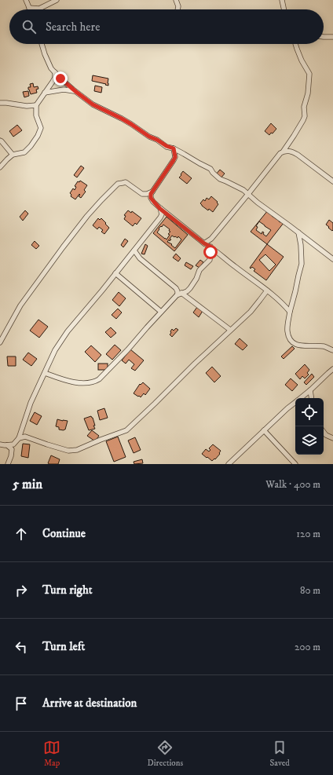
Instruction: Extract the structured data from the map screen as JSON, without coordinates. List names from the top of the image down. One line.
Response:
{"page":{"search":"Search here","heading":["5 min","Walk · 400 m"],"list":[["Continue","120 m"],["Turn right","80 m"],["Turn left","200 m"],"Arrive at destination"],"nav":["Map","Directions","Saved"]}}
